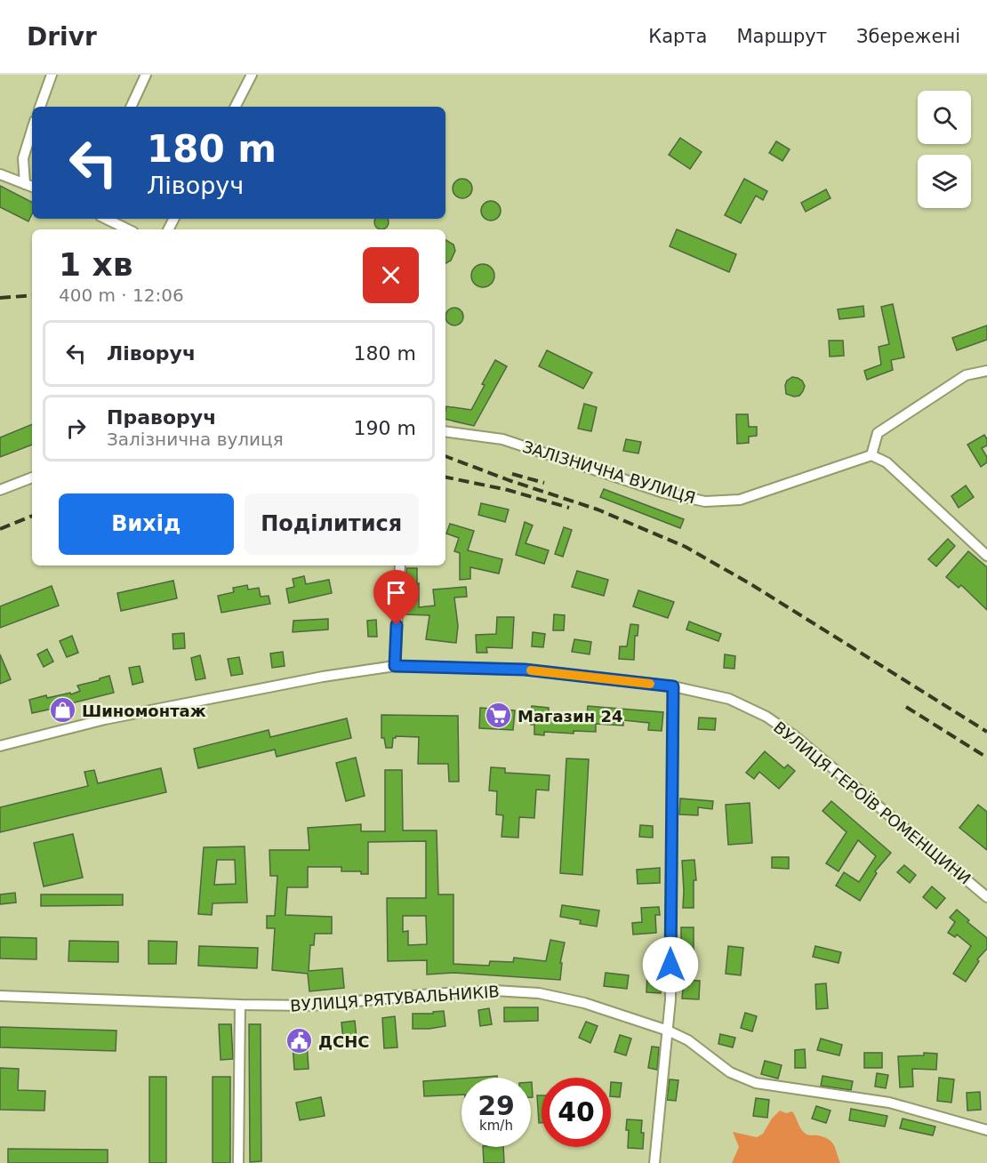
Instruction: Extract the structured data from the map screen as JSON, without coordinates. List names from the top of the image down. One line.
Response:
{"streets":{"street":["ЗАЛІЗНИЧНА ВУЛИЦЯ","ВУЛИЦЯ ГЕРОЇВ РОМЕНЩИНИ","ВУЛИЦЯ РЯТУВАЛЬНИКІВ"]},"places":{"shop":["Шиномонтаж"],"supermarket":["Магазин 24"],"public building":["ДСНС"]},"page":{"header":"Drivr","nav":["Карта","Маршрут","Збережені"],"turn":["180 m","Ліворуч"],"heading":["1 хв","400 m · 12:06"],"list":[{"name":"Ліворуч","value":"180 m"},{"name":"Праворуч","note":"Залізнична вулиця","value":"190 m"}],"buttons":["Вихід","Поділитися"],"speed":"29 km/h","limit":"40"}}
